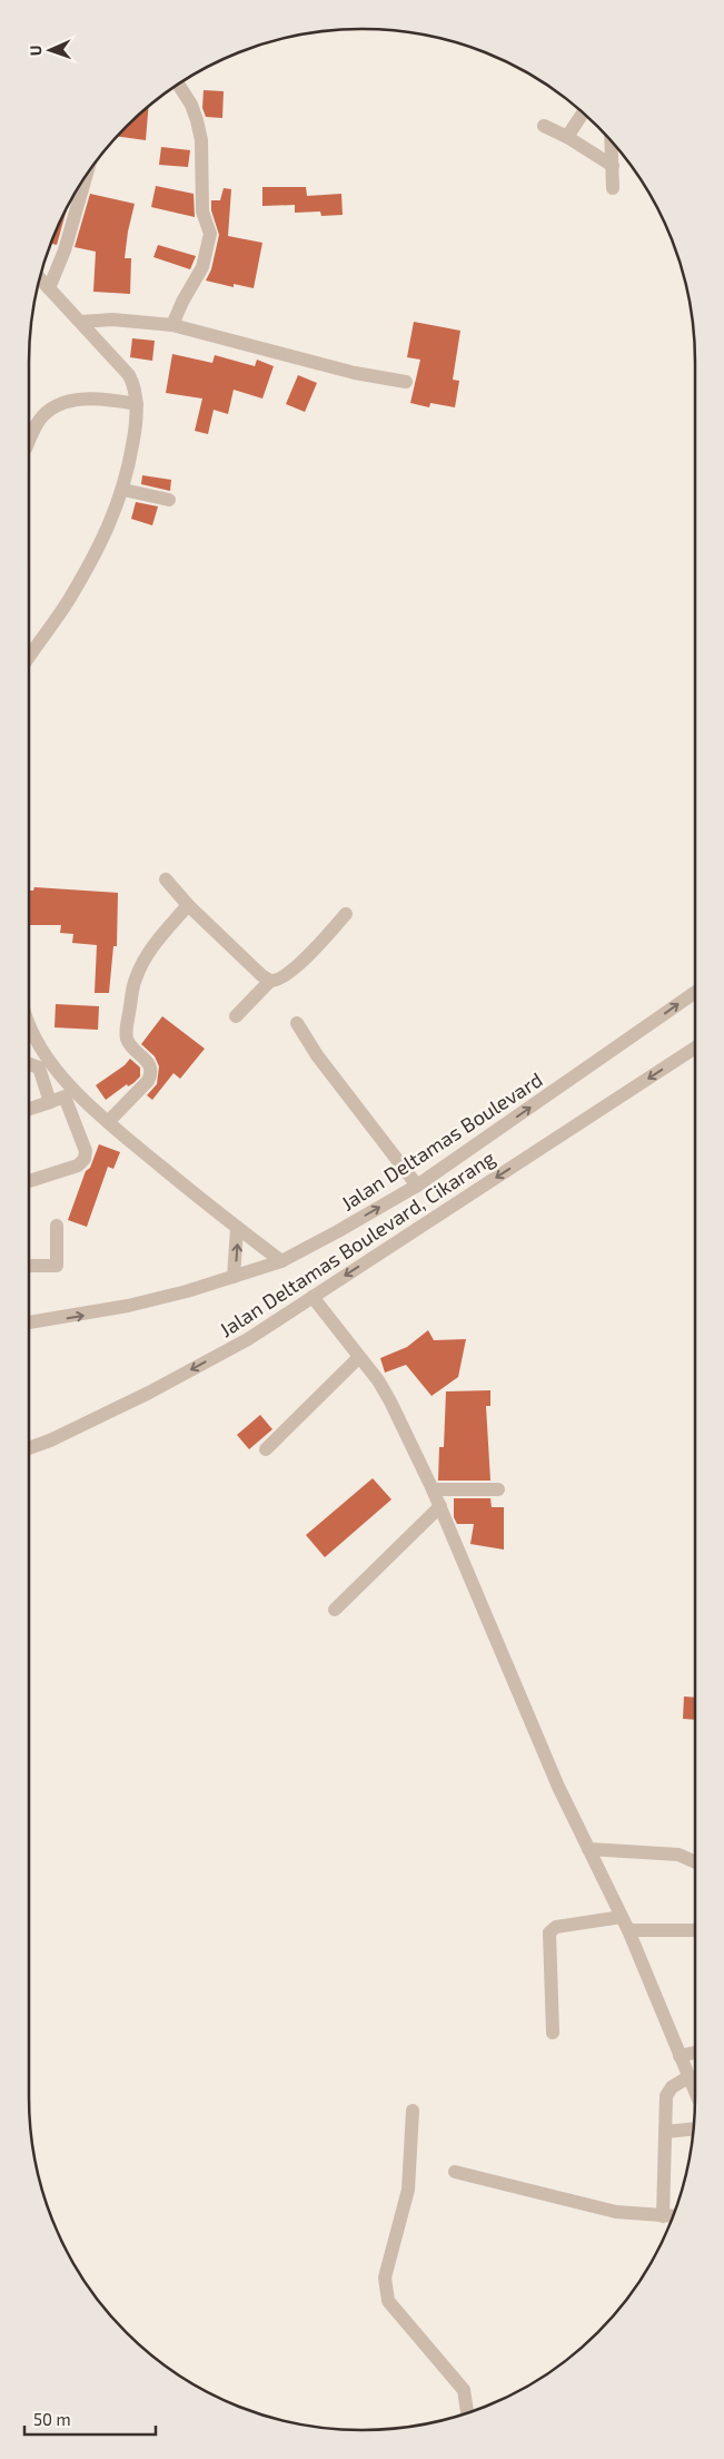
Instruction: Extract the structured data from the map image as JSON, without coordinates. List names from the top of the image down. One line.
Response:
{"streets":{"street":["Jalan Deltamas Boulevard","Jalan Deltamas Boulevard, Cikarang"]},"one_way":["Jalan Deltamas Boulevard","Jalan Deltamas Boulevard, Cikarang"],"scale_bar":"50 m","north":"left"}
